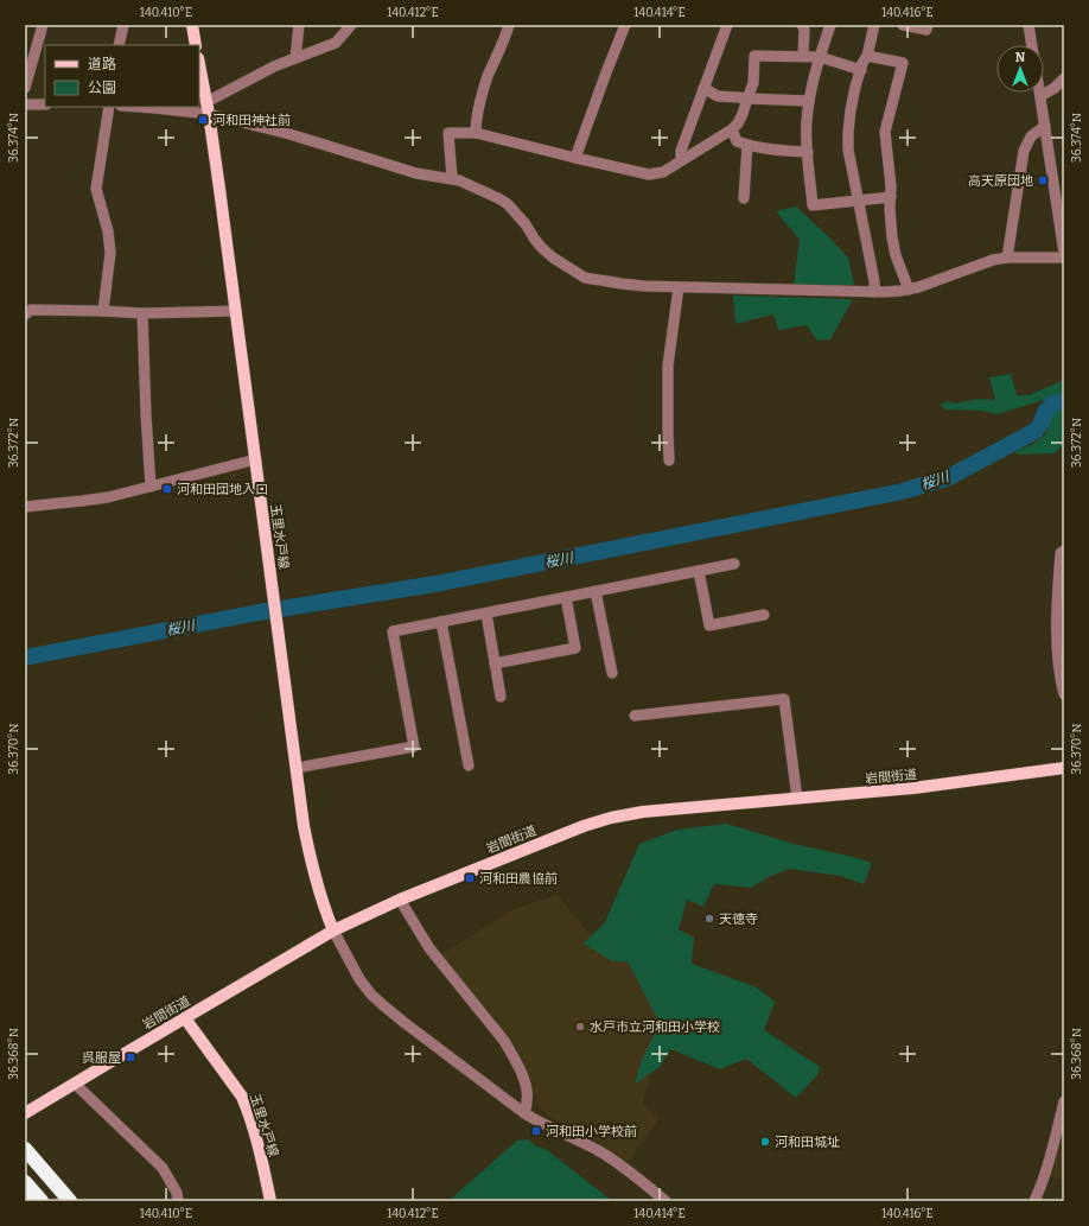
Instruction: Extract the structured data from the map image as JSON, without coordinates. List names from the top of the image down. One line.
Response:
{"streets":{"main road":["玉里水戸線","岩間街道"]},"crossings":[["玉里水戸線","岩間街道"]],"water":["桜川"],"places":{"transit":["河和田神社前","高天原団地","河和田団地入口","河和田農協前","呉服屋","河和田小学校前"],"other":["天徳寺","水戸市立河和田小学校","河和田城址"]},"legend":["道路","公園"],"north":"top","coordinates":["140.410°E","140.412°E","140.414°E","140.416°E","36.374°N","36.372°N","36.370°N","36.368°N"]}
